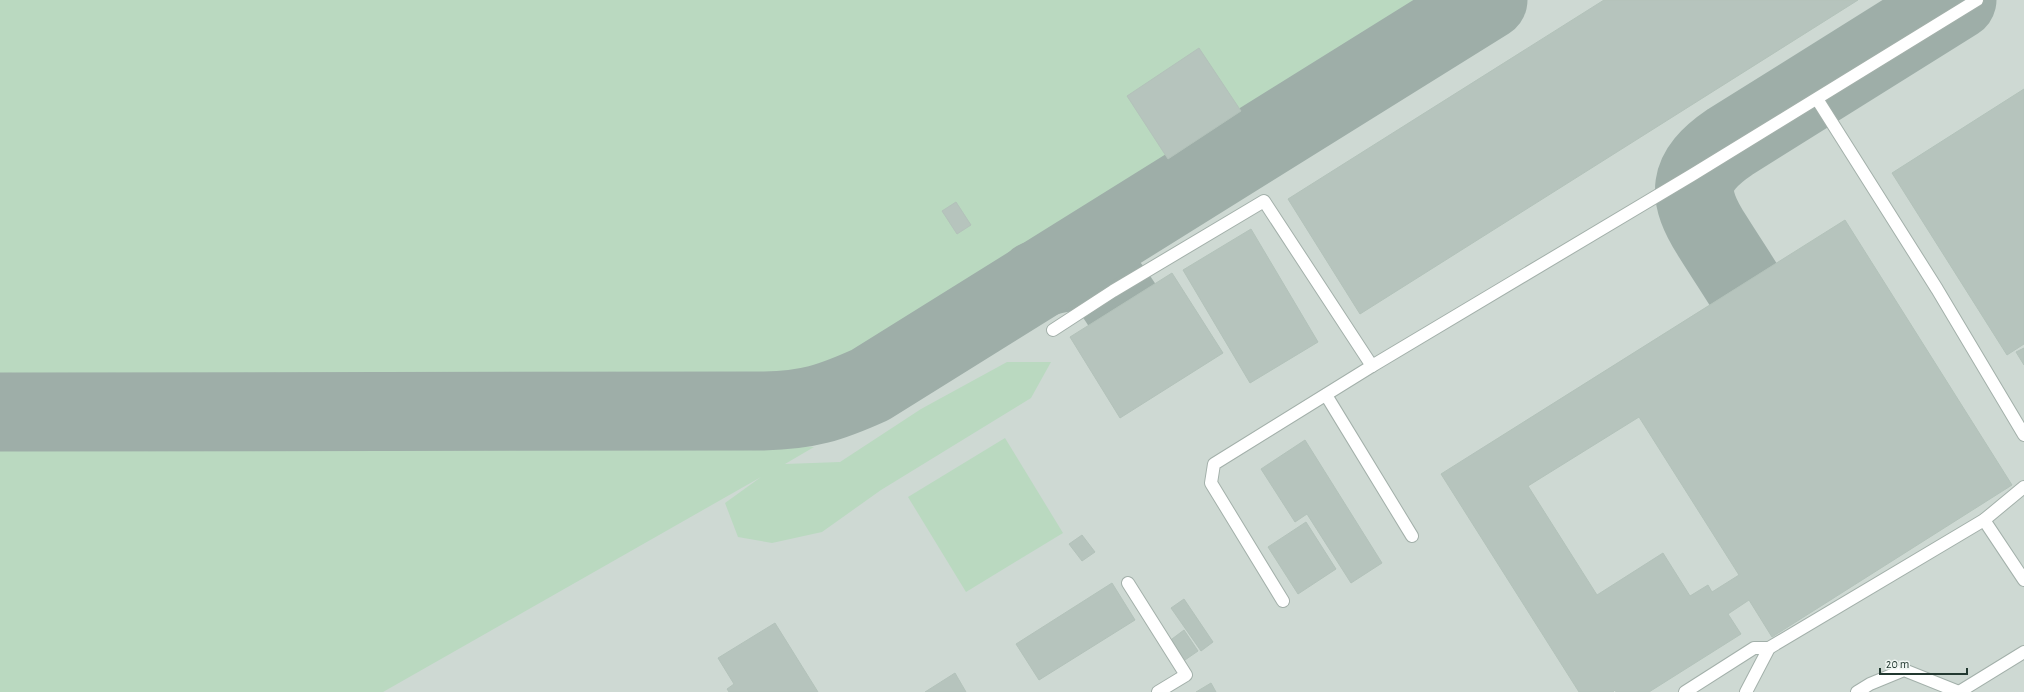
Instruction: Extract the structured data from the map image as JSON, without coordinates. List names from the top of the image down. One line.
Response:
{"scale_bar":"20 m"}
